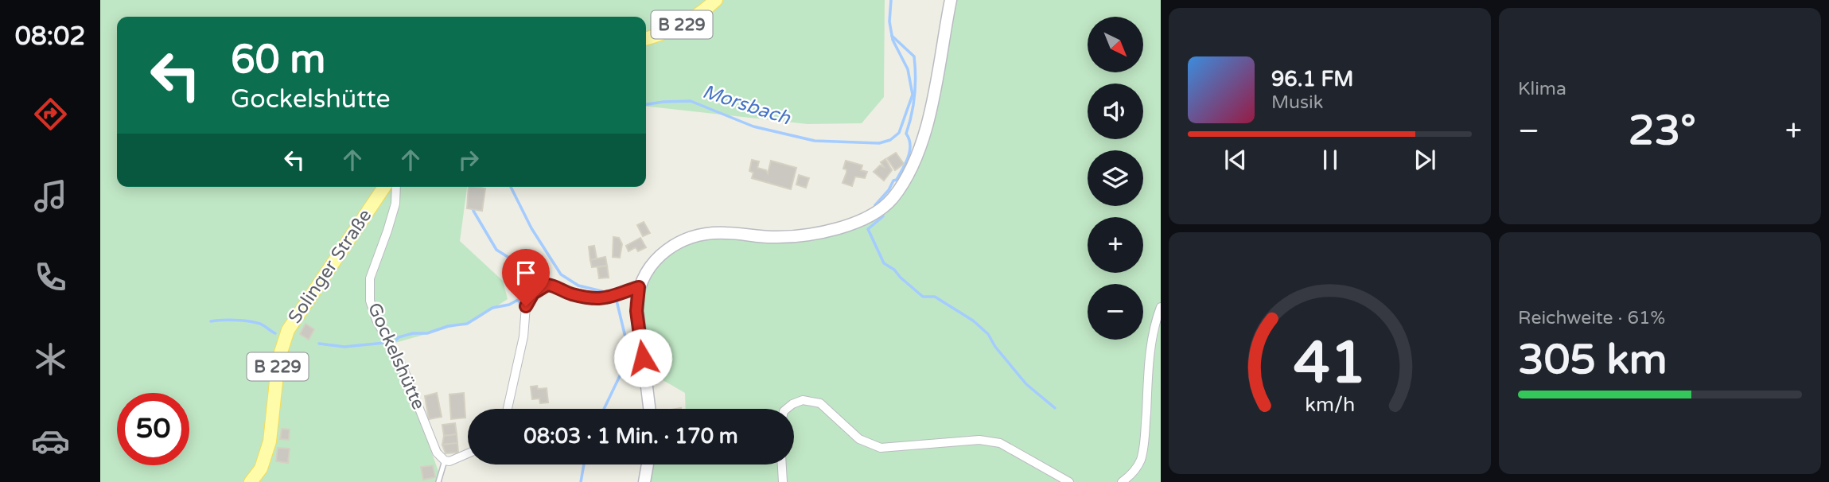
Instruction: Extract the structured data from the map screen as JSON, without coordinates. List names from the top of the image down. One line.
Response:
{"streets":{"main road":["B 229","Solinger Straße"],"street":["Gockelshütte"]},"water":["Morsbach"],"north":"bottom right","page":{"tabs":"08:02","tile":["Klima",["Reichweite · 61%","305 km"]],"map_buttons":["+","−"],"turn":["60 m","Gockelshütte"],"song":["96.1 FM","Musik"],"heat":["−","23°","+"],"limit":"50","trip":"08:03 · 1 Min. · 170 m","gauge":["41","km/h"]}}
